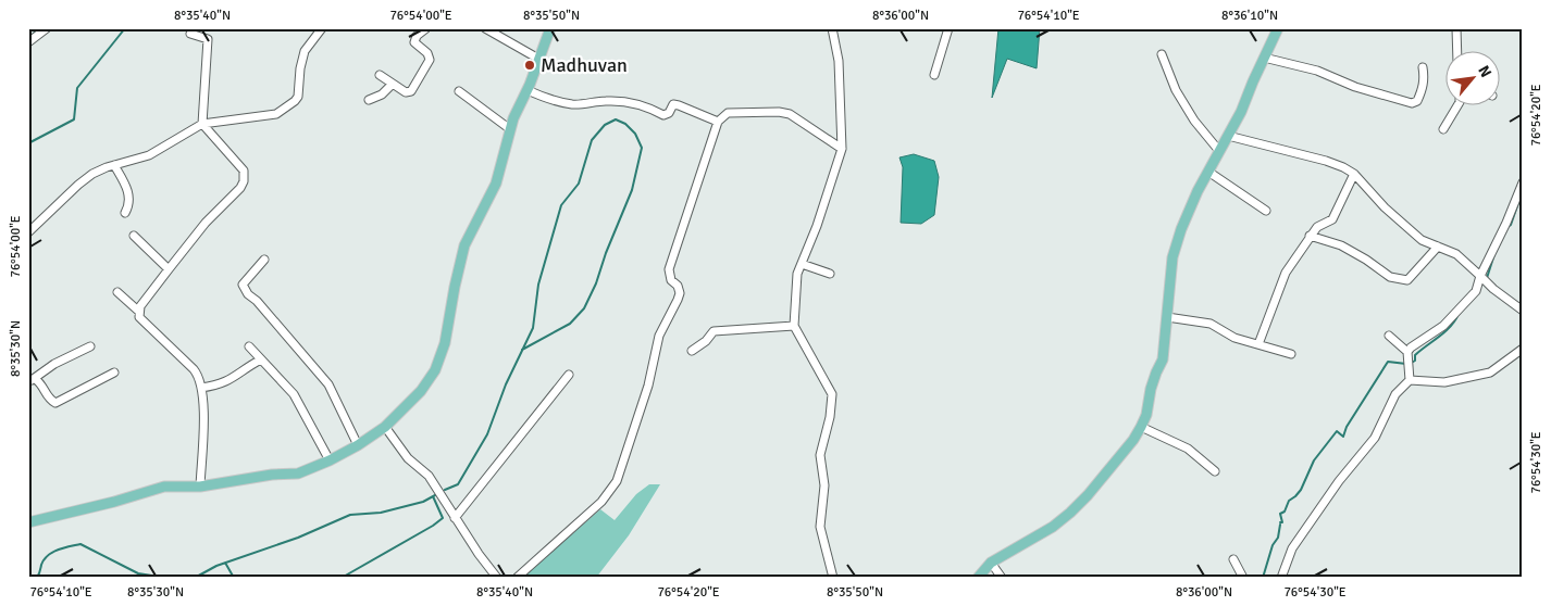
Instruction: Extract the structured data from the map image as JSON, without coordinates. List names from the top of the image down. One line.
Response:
{"places":["Madhuvan"],"north":"top right","coordinates":["8°35'40\"N","76°54'00\"E","8°35'50\"N","8°36'00\"N","76°54'10\"E","8°36'10\"N","76°54'20\"E","8°35'30\"N","76°54'30\"E"]}
